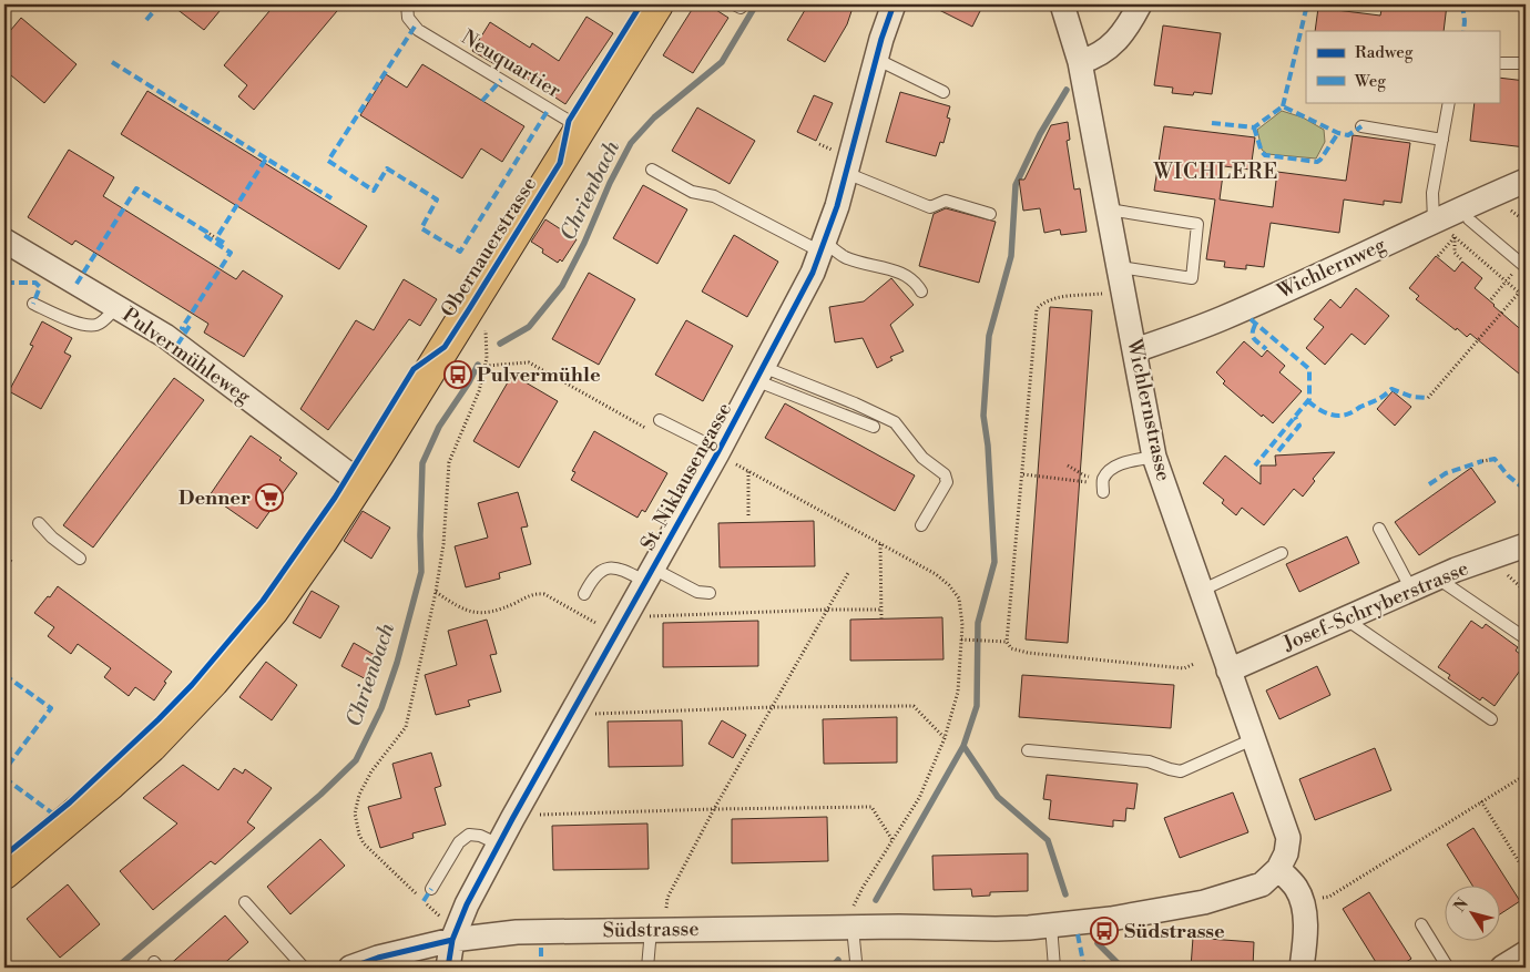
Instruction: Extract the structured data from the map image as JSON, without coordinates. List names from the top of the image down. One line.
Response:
{"streets":{"main road":["Obernauerstrasse"],"street":["Wichlernweg","Pulvermühleweg","Wichlernstrasse","St. Niklausengasse","Josef-Schryberstrasse","Südstrasse"],"lane":["Neuquartier"]},"crossings":[["Neuquartier","Obernauerstrasse"],["Obernauerstrasse","Pulvermühleweg"],["Wichlernweg","Wichlernstrasse"],["Wichlernstrasse","Josef-Schryberstrasse"],["Wichlernstrasse","Südstrasse"],["St. Niklausengasse","Südstrasse"]],"districts":["WICHLERE"],"water":["Chrienbach"],"places":{"bus stop":["Pulvermühle","Südstrasse"],"supermarket":["Denner"]},"legend":["Radweg","Weg"],"north":"top left"}
